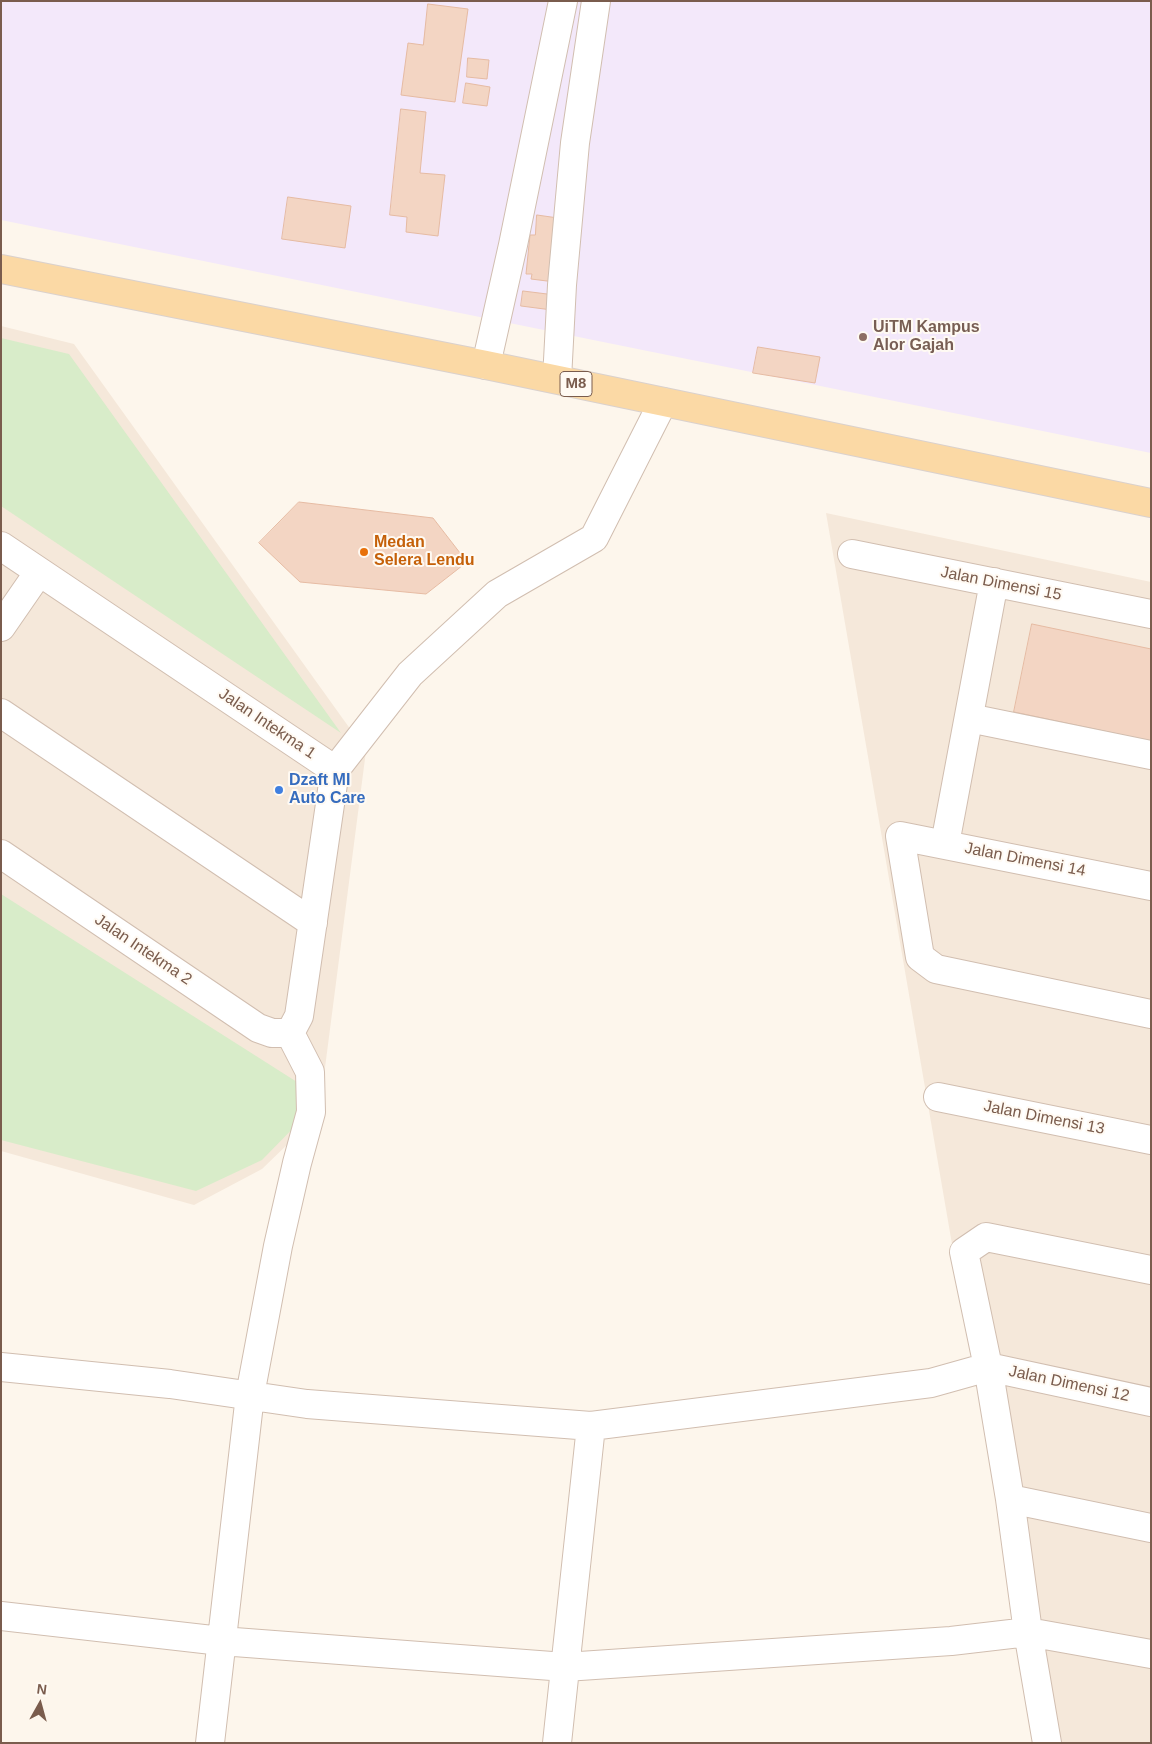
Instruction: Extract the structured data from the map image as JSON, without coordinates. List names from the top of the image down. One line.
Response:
{"streets":{"main road":["M8"],"street":["Jalan Dimensi 15","Jalan Intekma 1","Jalan Dimensi 14","Jalan Intekma 2","Jalan Dimensi 13","Jalan Dimensi 12"]},"places":["UiTM Kampus Alor Gajah","Medan Selera Lendu","Dzaft MI Auto Care"],"north":"top"}
